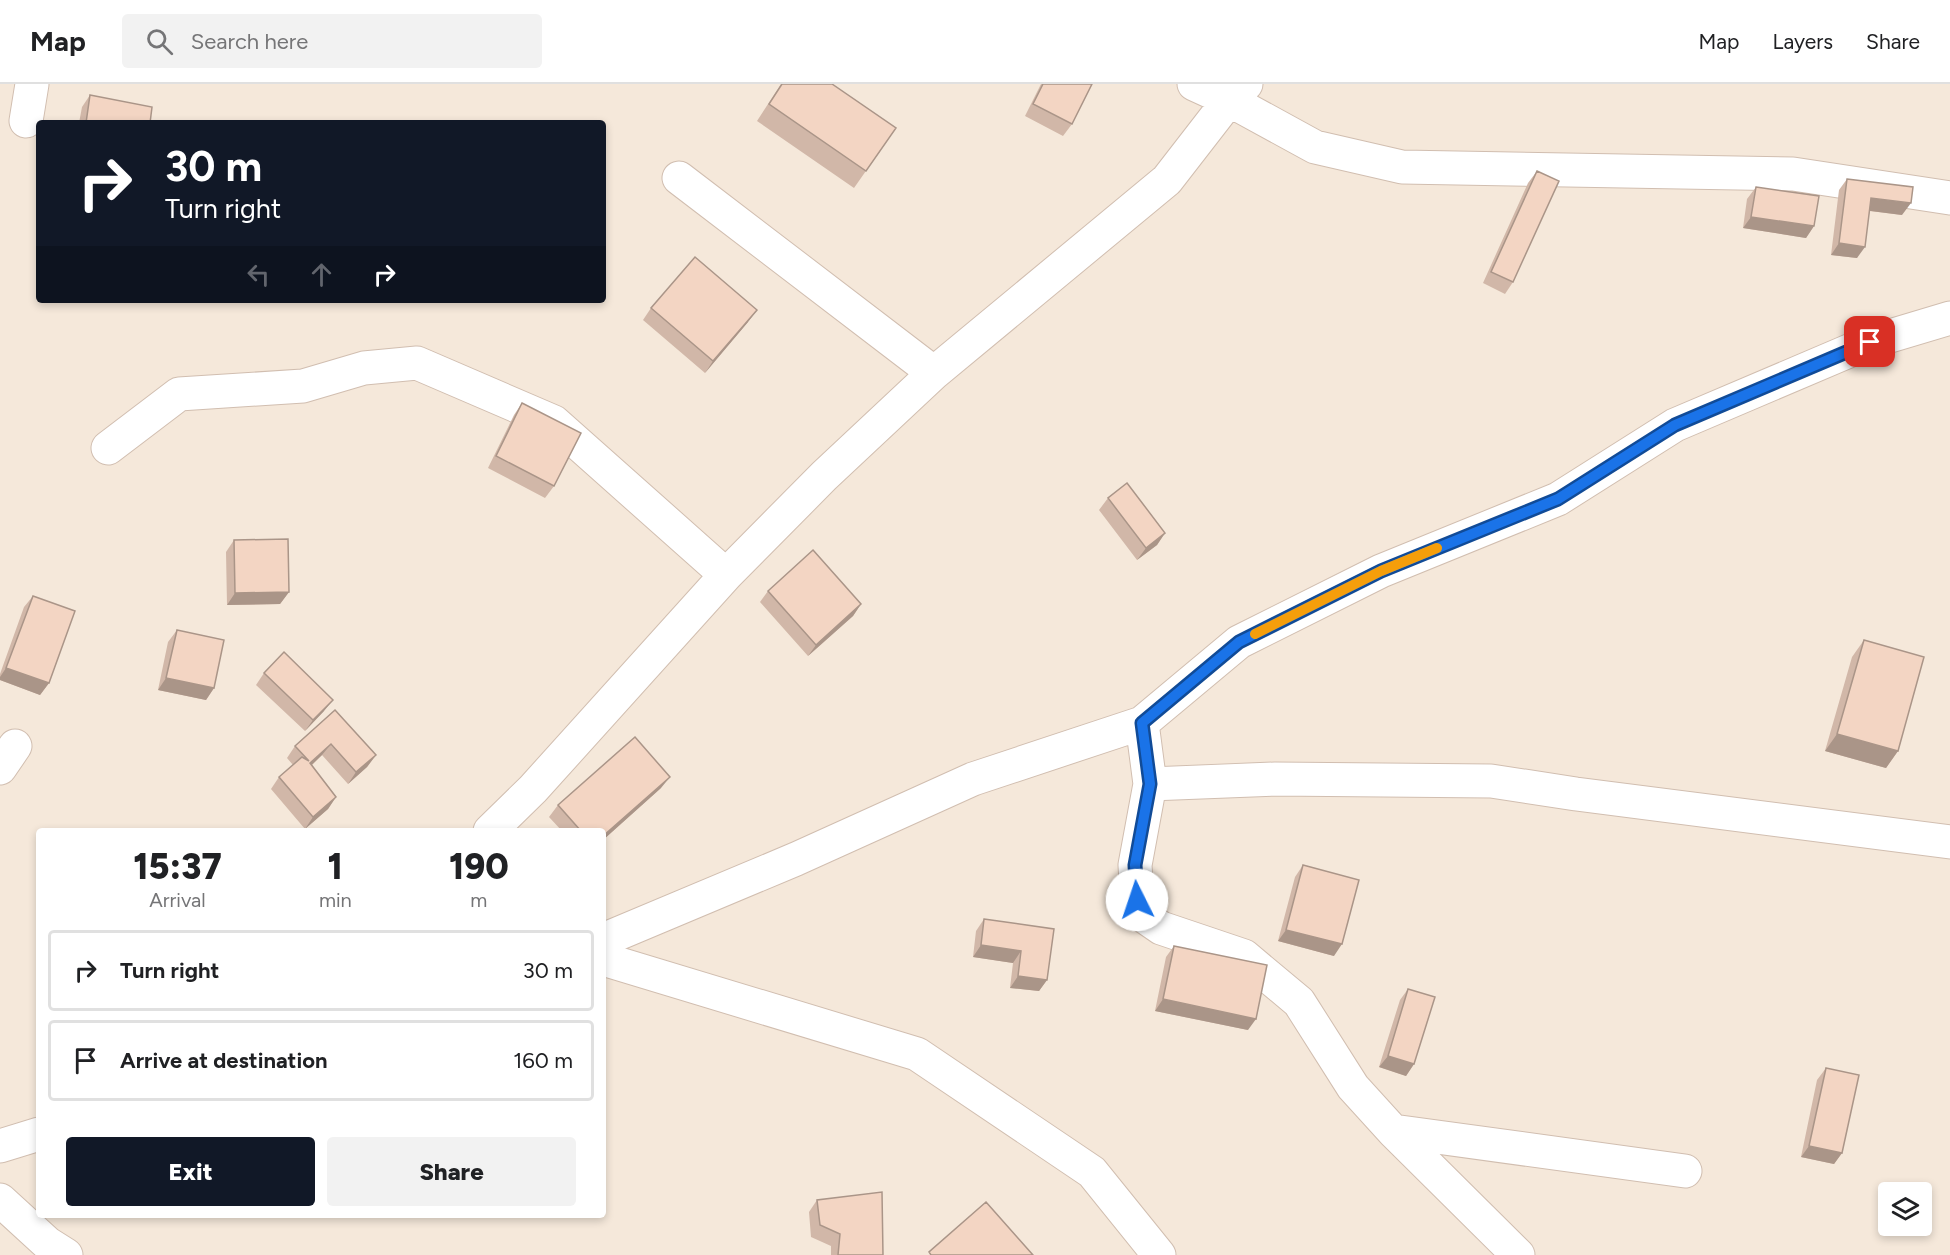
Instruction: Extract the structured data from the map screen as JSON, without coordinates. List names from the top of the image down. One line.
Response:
{"page":{"header":"Map","search":"Search here","nav":["Map","Layers","Share"],"turn":["30 m","Turn right"],"eta":["15:37","Arrival","1","min","190","m"],"list":[{"name":"Turn right","value":"30 m"},{"name":"Arrive at destination","value":"160 m"}],"buttons":["Exit","Share"]}}
